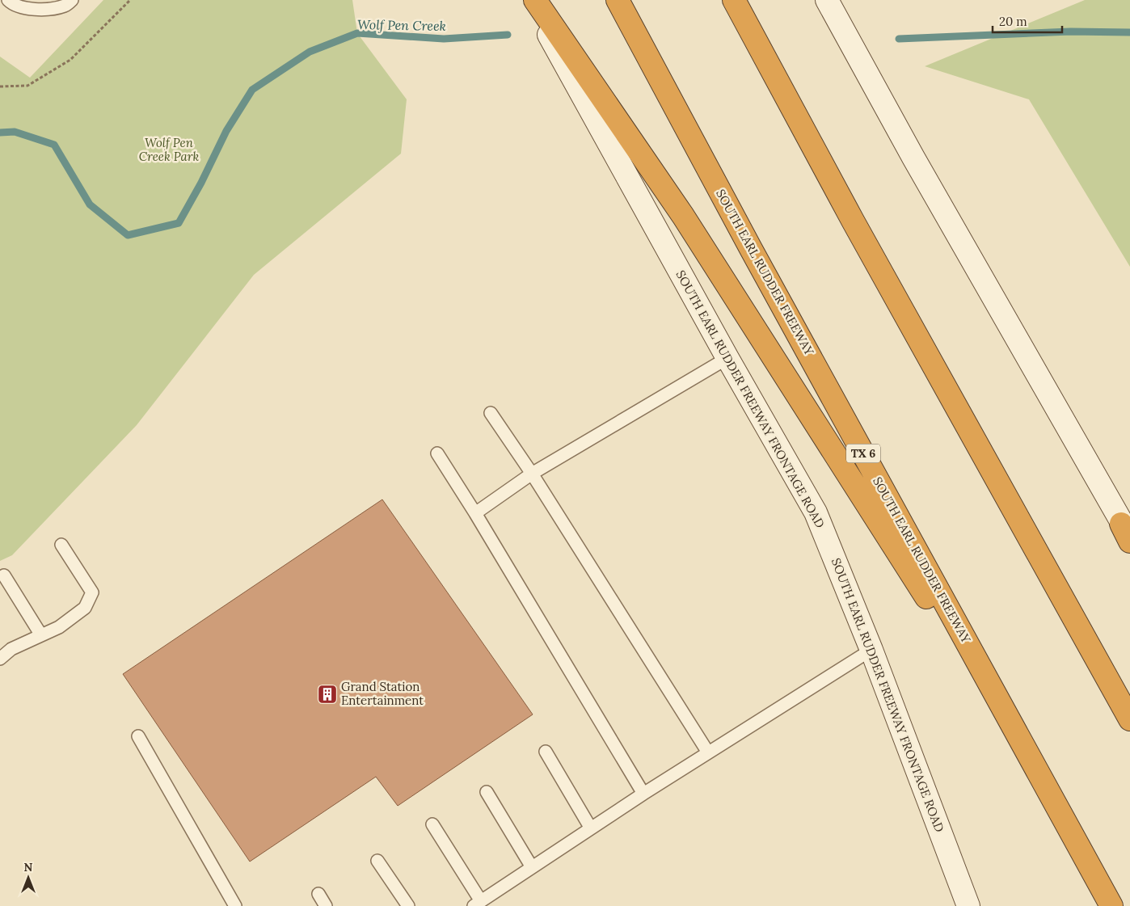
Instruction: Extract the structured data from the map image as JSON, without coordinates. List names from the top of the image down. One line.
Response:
{"streets":{"highway":["SOUTH EARL RUDDER FREEWAY","TX 6"],"main road":["SOUTH EARL RUDDER FREEWAY FRONTAGE ROAD"]},"water":["Wolf Pen Creek"],"parks":["Wolf Pen Creek Park"],"places":{"building":["Grand Station Entertainment"]},"scale_bar":"20 m","north":"top"}
